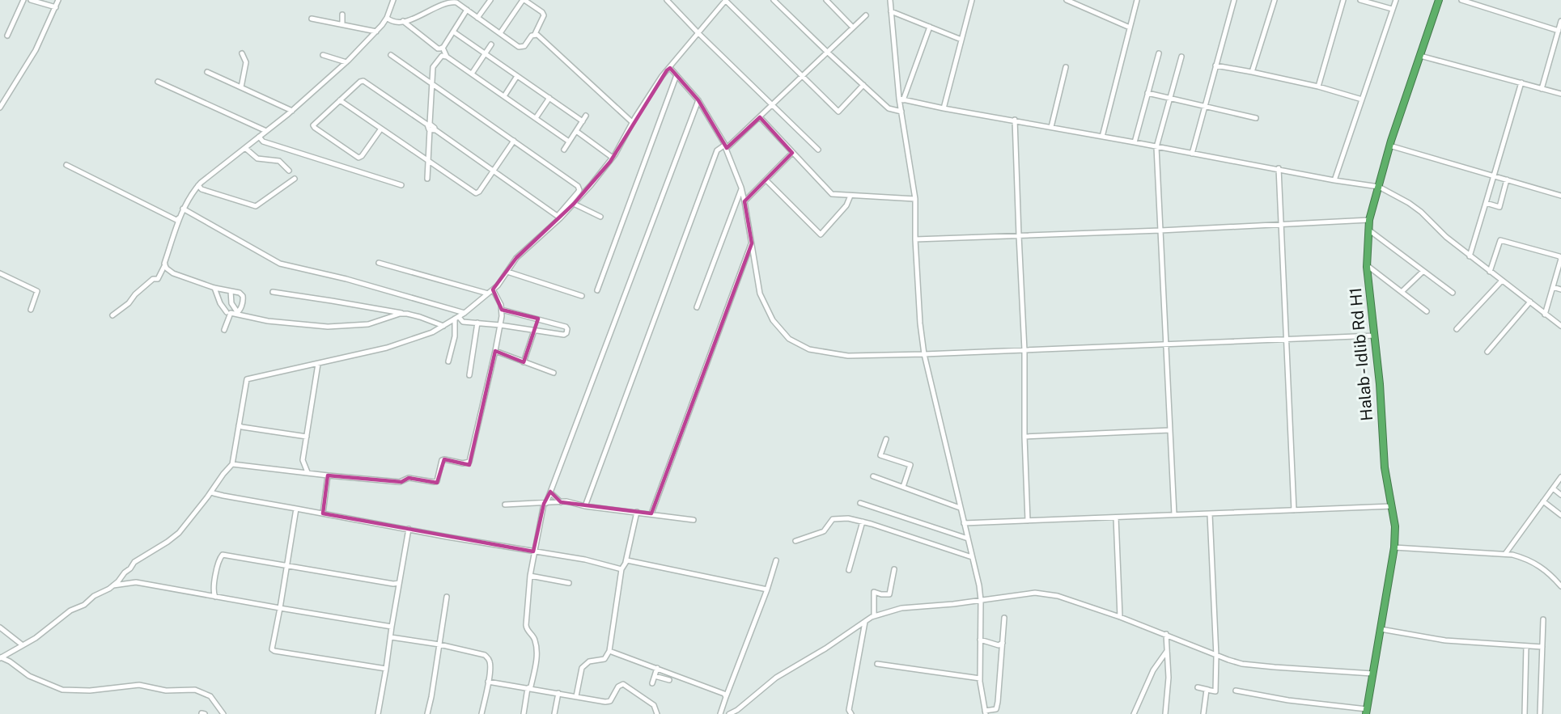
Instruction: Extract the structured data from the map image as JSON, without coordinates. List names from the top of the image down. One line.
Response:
{"streets":{"highway":["Halab - Idlib Rd H1"]}}
